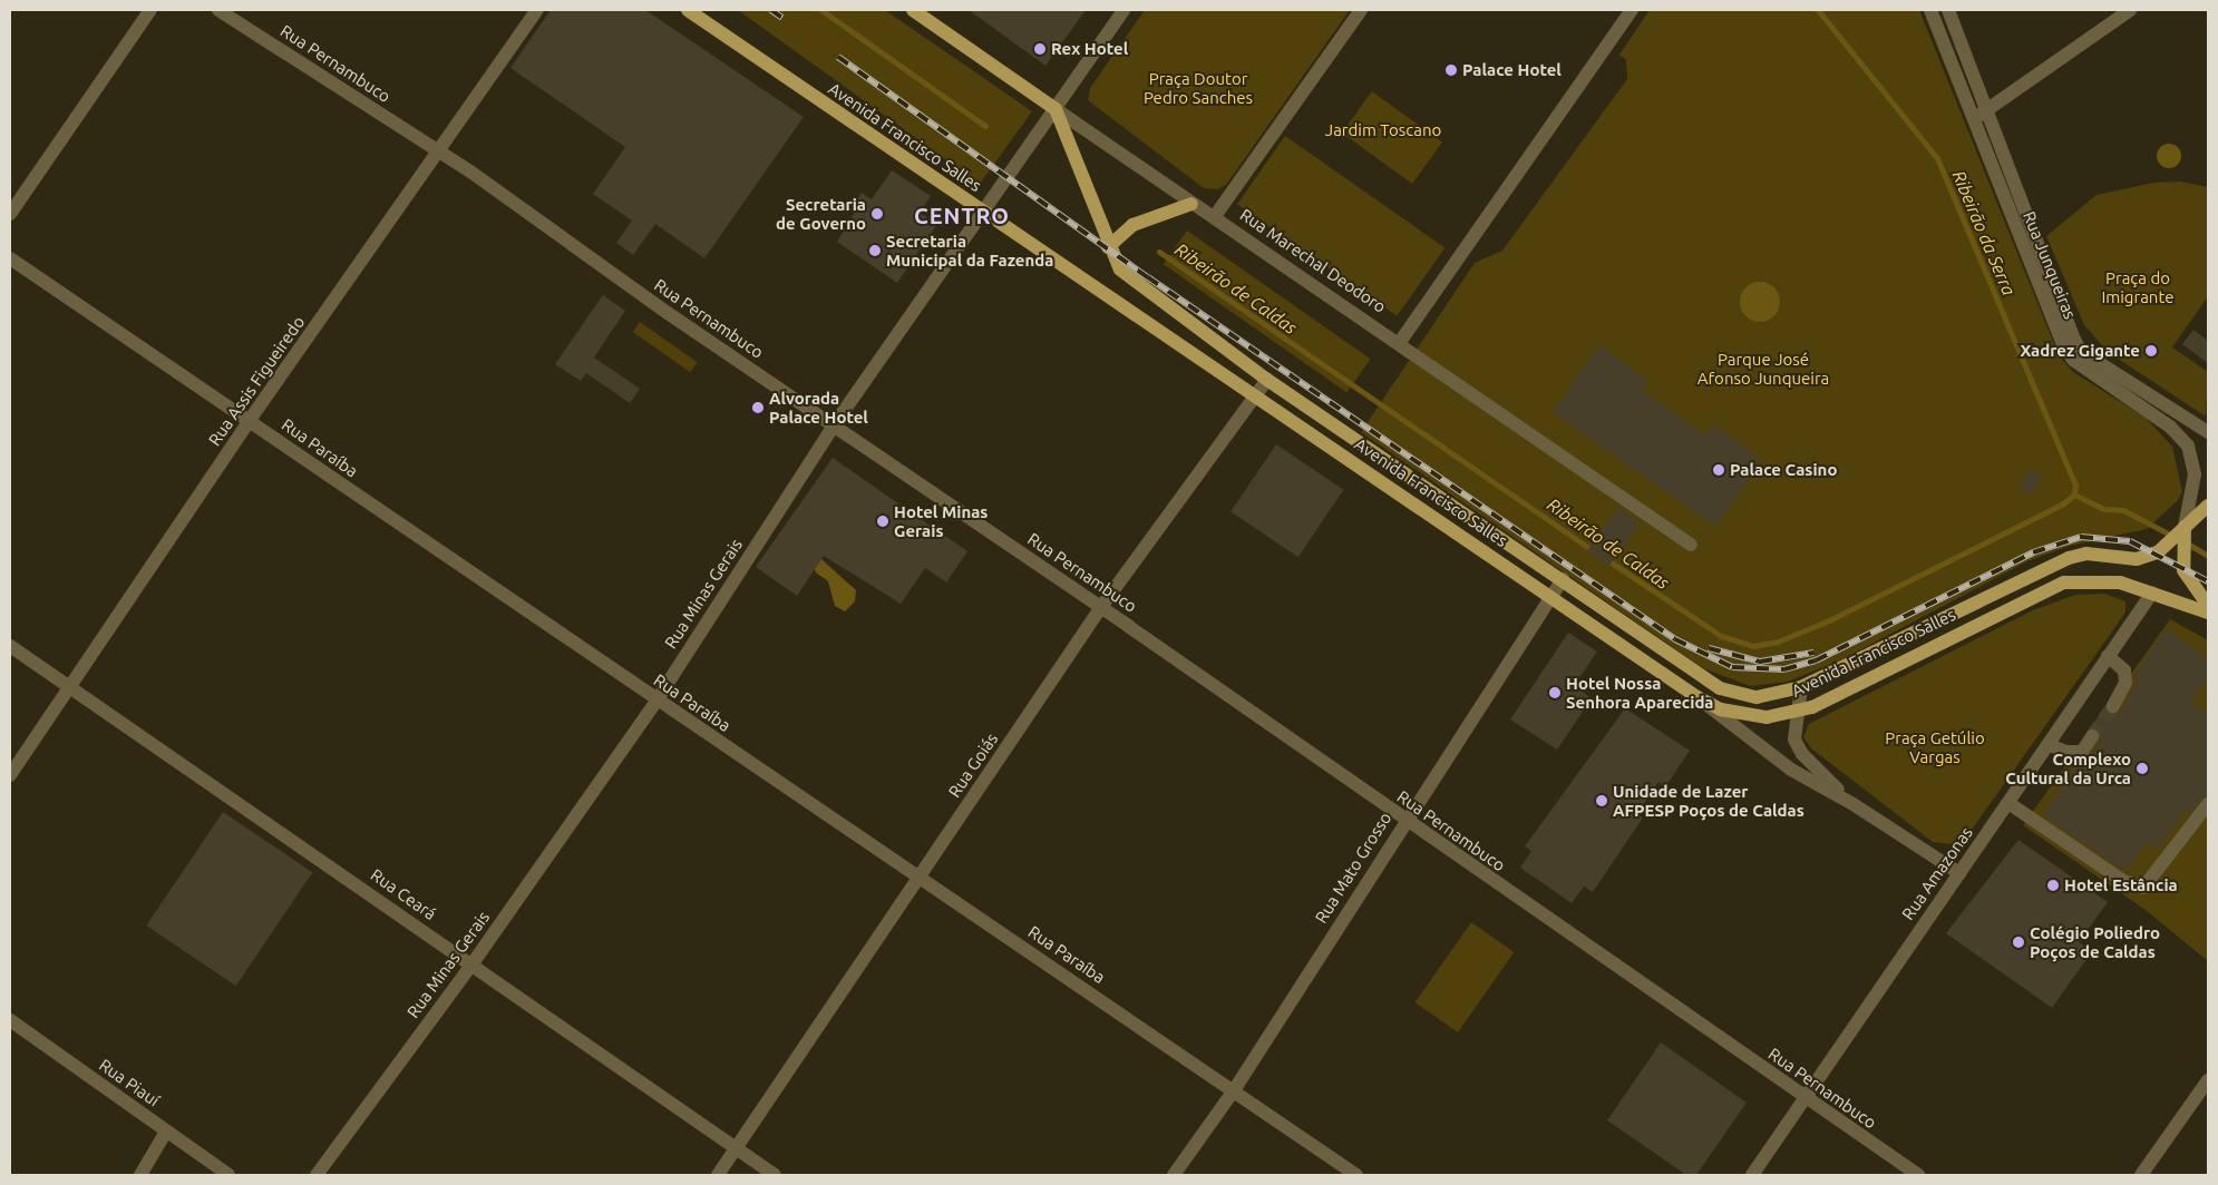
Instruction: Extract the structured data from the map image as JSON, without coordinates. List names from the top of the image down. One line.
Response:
{"streets":{"main road":["Avenida Francisco Salles","Rua Marechal Deodoro"],"street":["Rua Pernambuco","Rua Junqueiras","Rua Assis Figueiredo","Rua Paraíba","Rua Minas Gerais","Rua Goiás","Rua Mato Grosso","Rua Amazonas","Rua Ceará","Rua Piauí"]},"crossings":[["Rua Pernambuco","Rua Assis Figueiredo"],["Rua Pernambuco","Rua Minas Gerais"],["Rua Pernambuco","Rua Goiás"],["Rua Pernambuco","Rua Mato Grosso"],["Rua Pernambuco","Rua Amazonas"],["Avenida Francisco Salles","Rua Marechal Deodoro"],["Avenida Francisco Salles","Rua Minas Gerais"],["Avenida Francisco Salles","Rua Goiás"],["Avenida Francisco Salles","Rua Mato Grosso"],["Avenida Francisco Salles","Rua Amazonas"],["Rua Marechal Deodoro","Rua Minas Gerais"],["Rua Assis Figueiredo","Rua Paraíba"],["Rua Assis Figueiredo","Rua Ceará"],["Rua Paraíba","Rua Minas Gerais"],["Rua Paraíba","Rua Goiás"],["Rua Paraíba","Rua Mato Grosso"],["Rua Minas Gerais","Rua Ceará"],["Rua Goiás","Rua Ceará"]],"districts":["CENTRO"],"water":["Ribeirão da Serra","Ribeirão de Caldas"],"parks":["Praça Doutor Pedro Sanches","Jardim Toscano","Praça do Imigrante","Parque José Afonso Junqueira","Praça Getúlio Vargas"],"places":["Rex Hotel","Palace Hotel","Secretaria de Governo","Secretaria Municipal da Fazenda","Xadrez Gigante","Alvorada Palace Hotel","Palace Casino","Hotel Minas Gerais","Hotel Nossa Senhora Aparecida","Complexo Cultural da Urca","Unidade de Lazer AFPESP Poços de Caldas","Hotel Estância","Colégio Poliedro Poços de Caldas"]}
